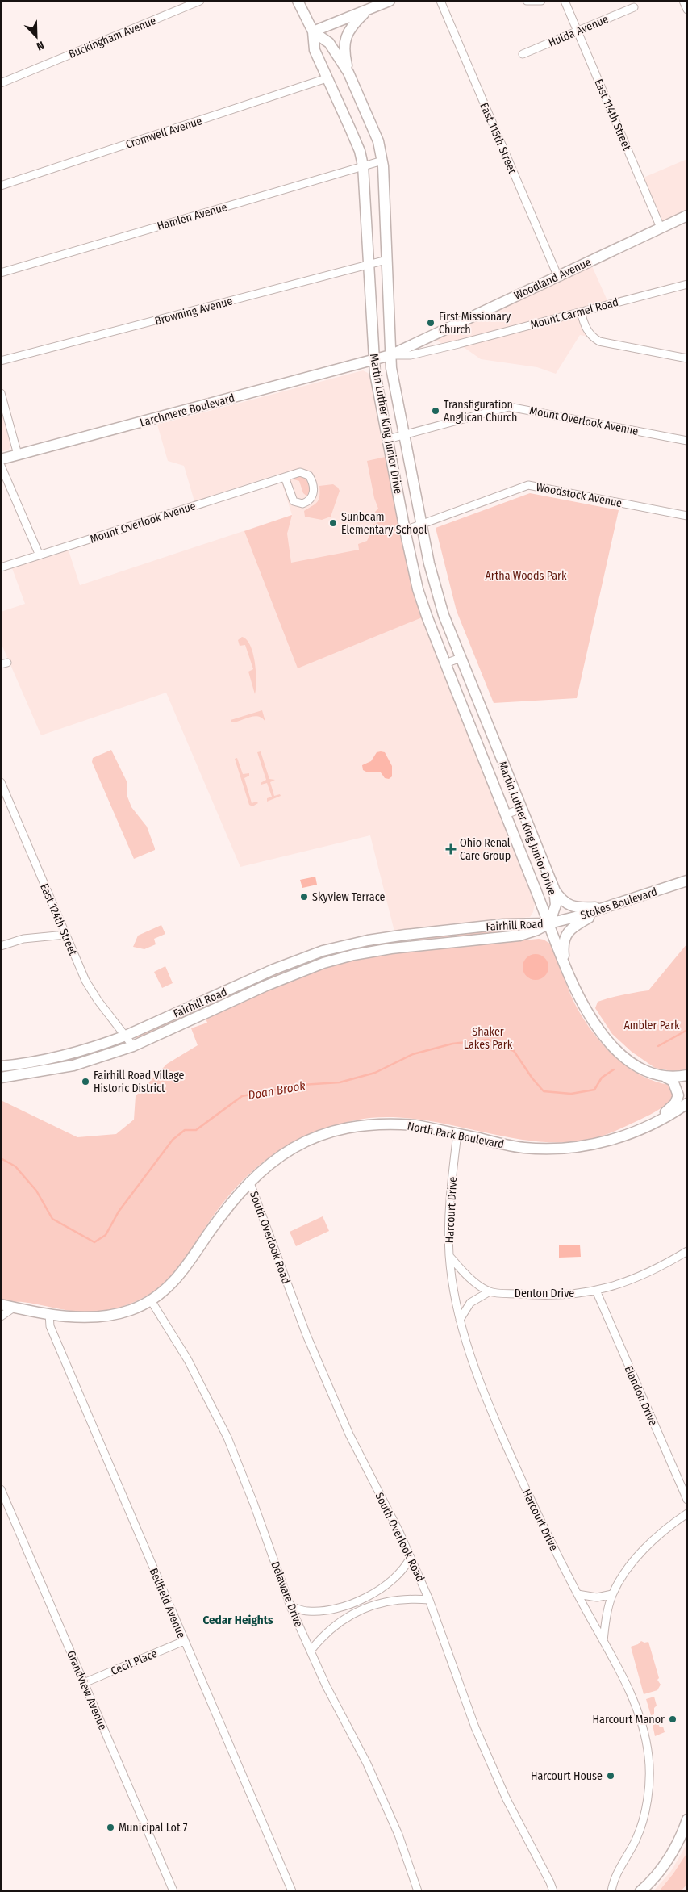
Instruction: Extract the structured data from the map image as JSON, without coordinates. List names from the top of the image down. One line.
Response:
{"streets":{"main road":["Woodland Avenue","Larchmere Boulevard","Martin Luther King Junior Drive","Stokes Boulevard","Fairhill Road","North Park Boulevard"],"street":["Hulda Avenue","Buckingham Avenue","East 114th Street","Cromwell Avenue","East 115th Street","Hamlen Avenue","Browning Avenue","Mount Carmel Road","Mount Overlook Avenue","Woodstock Avenue","East 124th Street","Harcourt Drive","South Overlook Road","Denton Drive","Elandon Drive","Delaware Drive","Bellfield Avenue","Cecil Place","Grandview Avenue"]},"crossings":[["Hulda Avenue","East 114th Street"],["East 114th Street","Woodland Avenue"],["Cromwell Avenue","Martin Luther King Junior Drive"],["East 115th Street","Woodland Avenue"],["Hamlen Avenue","Martin Luther King Junior Drive"],["Woodland Avenue","Mount Carmel Road"],["Woodland Avenue","Larchmere Boulevard"],["Woodland Avenue","Martin Luther King Junior Drive"],["Browning Avenue","Martin Luther King Junior Drive"],["Mount Carmel Road","Martin Luther King Junior Drive"],["Larchmere Boulevard","Martin Luther King Junior Drive"],["Mount Overlook Avenue","Martin Luther King Junior Drive"],["Martin Luther King Junior Drive","Woodstock Avenue"],["Martin Luther King Junior Drive","Stokes Boulevard"],["Martin Luther King Junior Drive","Fairhill Road"],["Stokes Boulevard","Fairhill Road"],["East 124th Street","Fairhill Road"],["North Park Boulevard","Harcourt Drive"],["North Park Boulevard","South Overlook Road"],["North Park Boulevard","Delaware Drive"],["North Park Boulevard","Bellfield Avenue"],["Denton Drive","Elandon Drive"],["Bellfield Avenue","Cecil Place"],["Cecil Place","Grandview Avenue"]],"districts":["Cedar Heights"],"water":["Doan Brook"],"parks":["Artha Woods Park","Ambler Park","Shaker Lakes Park"],"places":{"other":["First Missionary Church","Transfiguration Anglican Church","Sunbeam Elementary School","Skyview Terrace","Fairhill Road Village Historic District","Harcourt Manor","Harcourt House","Municipal Lot 7"],"health":["Ohio Renal Care Group"]},"north":"bottom right"}
